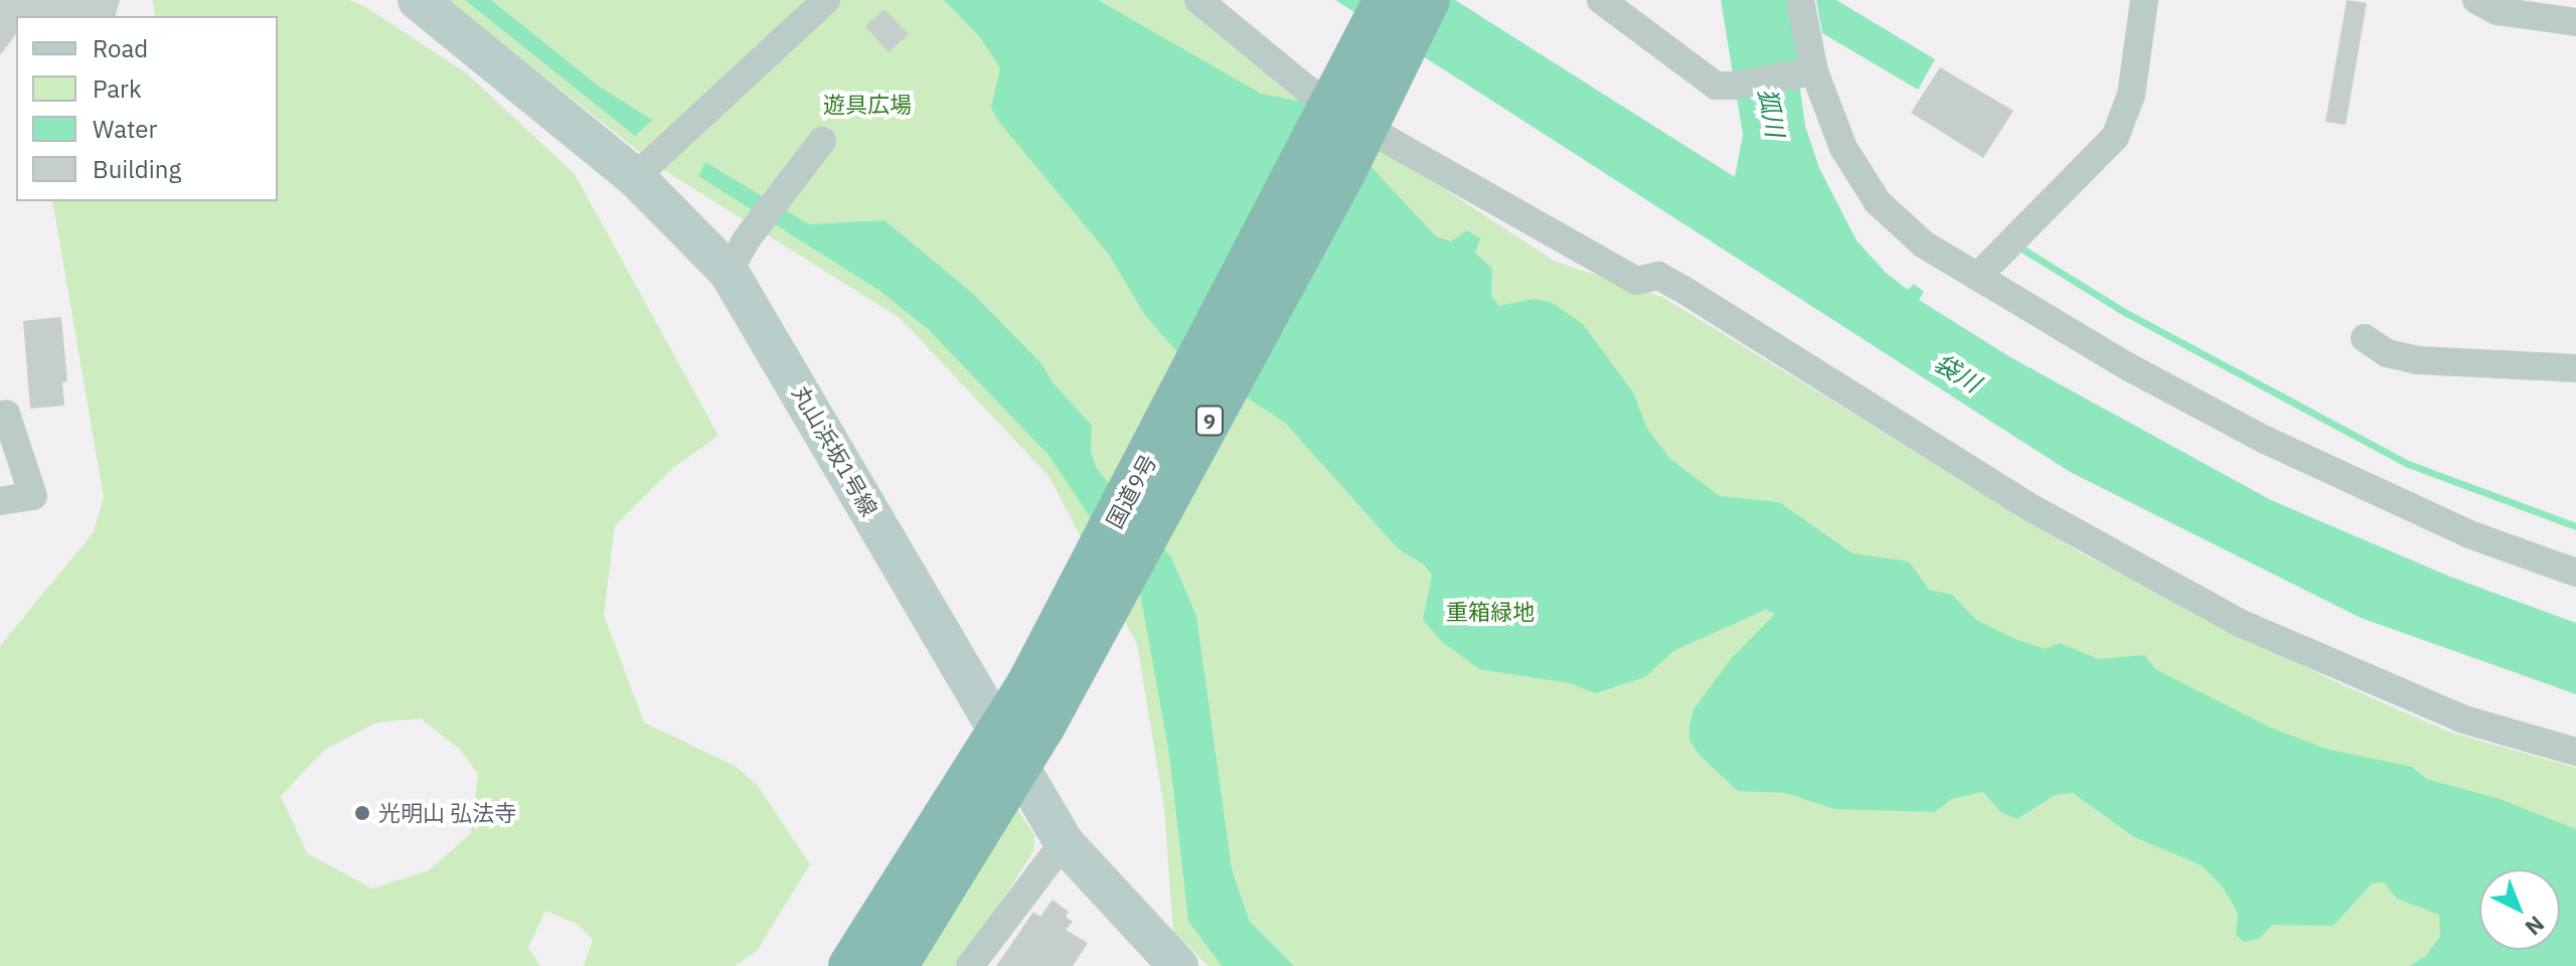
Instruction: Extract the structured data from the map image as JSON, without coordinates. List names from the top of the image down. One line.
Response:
{"streets":{"highway":["9","国道9号"],"street":["丸山浜坂1号線"]},"water":["狐川","袋川"],"parks":["遊具広場","重箱緑地"],"places":["光明山 弘法寺"],"legend":["Road","Park","Water","Building"],"north":"bottom right"}
